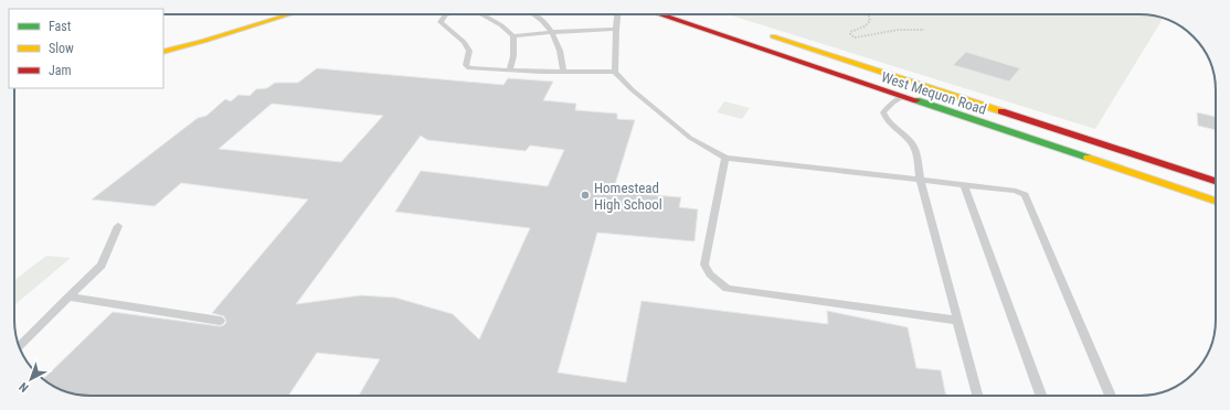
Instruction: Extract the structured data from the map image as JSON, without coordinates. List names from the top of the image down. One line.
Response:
{"streets":{"main road":["West Mequon Road"]},"places":["Homestead High School"],"legend":["Fast","Slow","Jam"],"north":"bottom left"}
